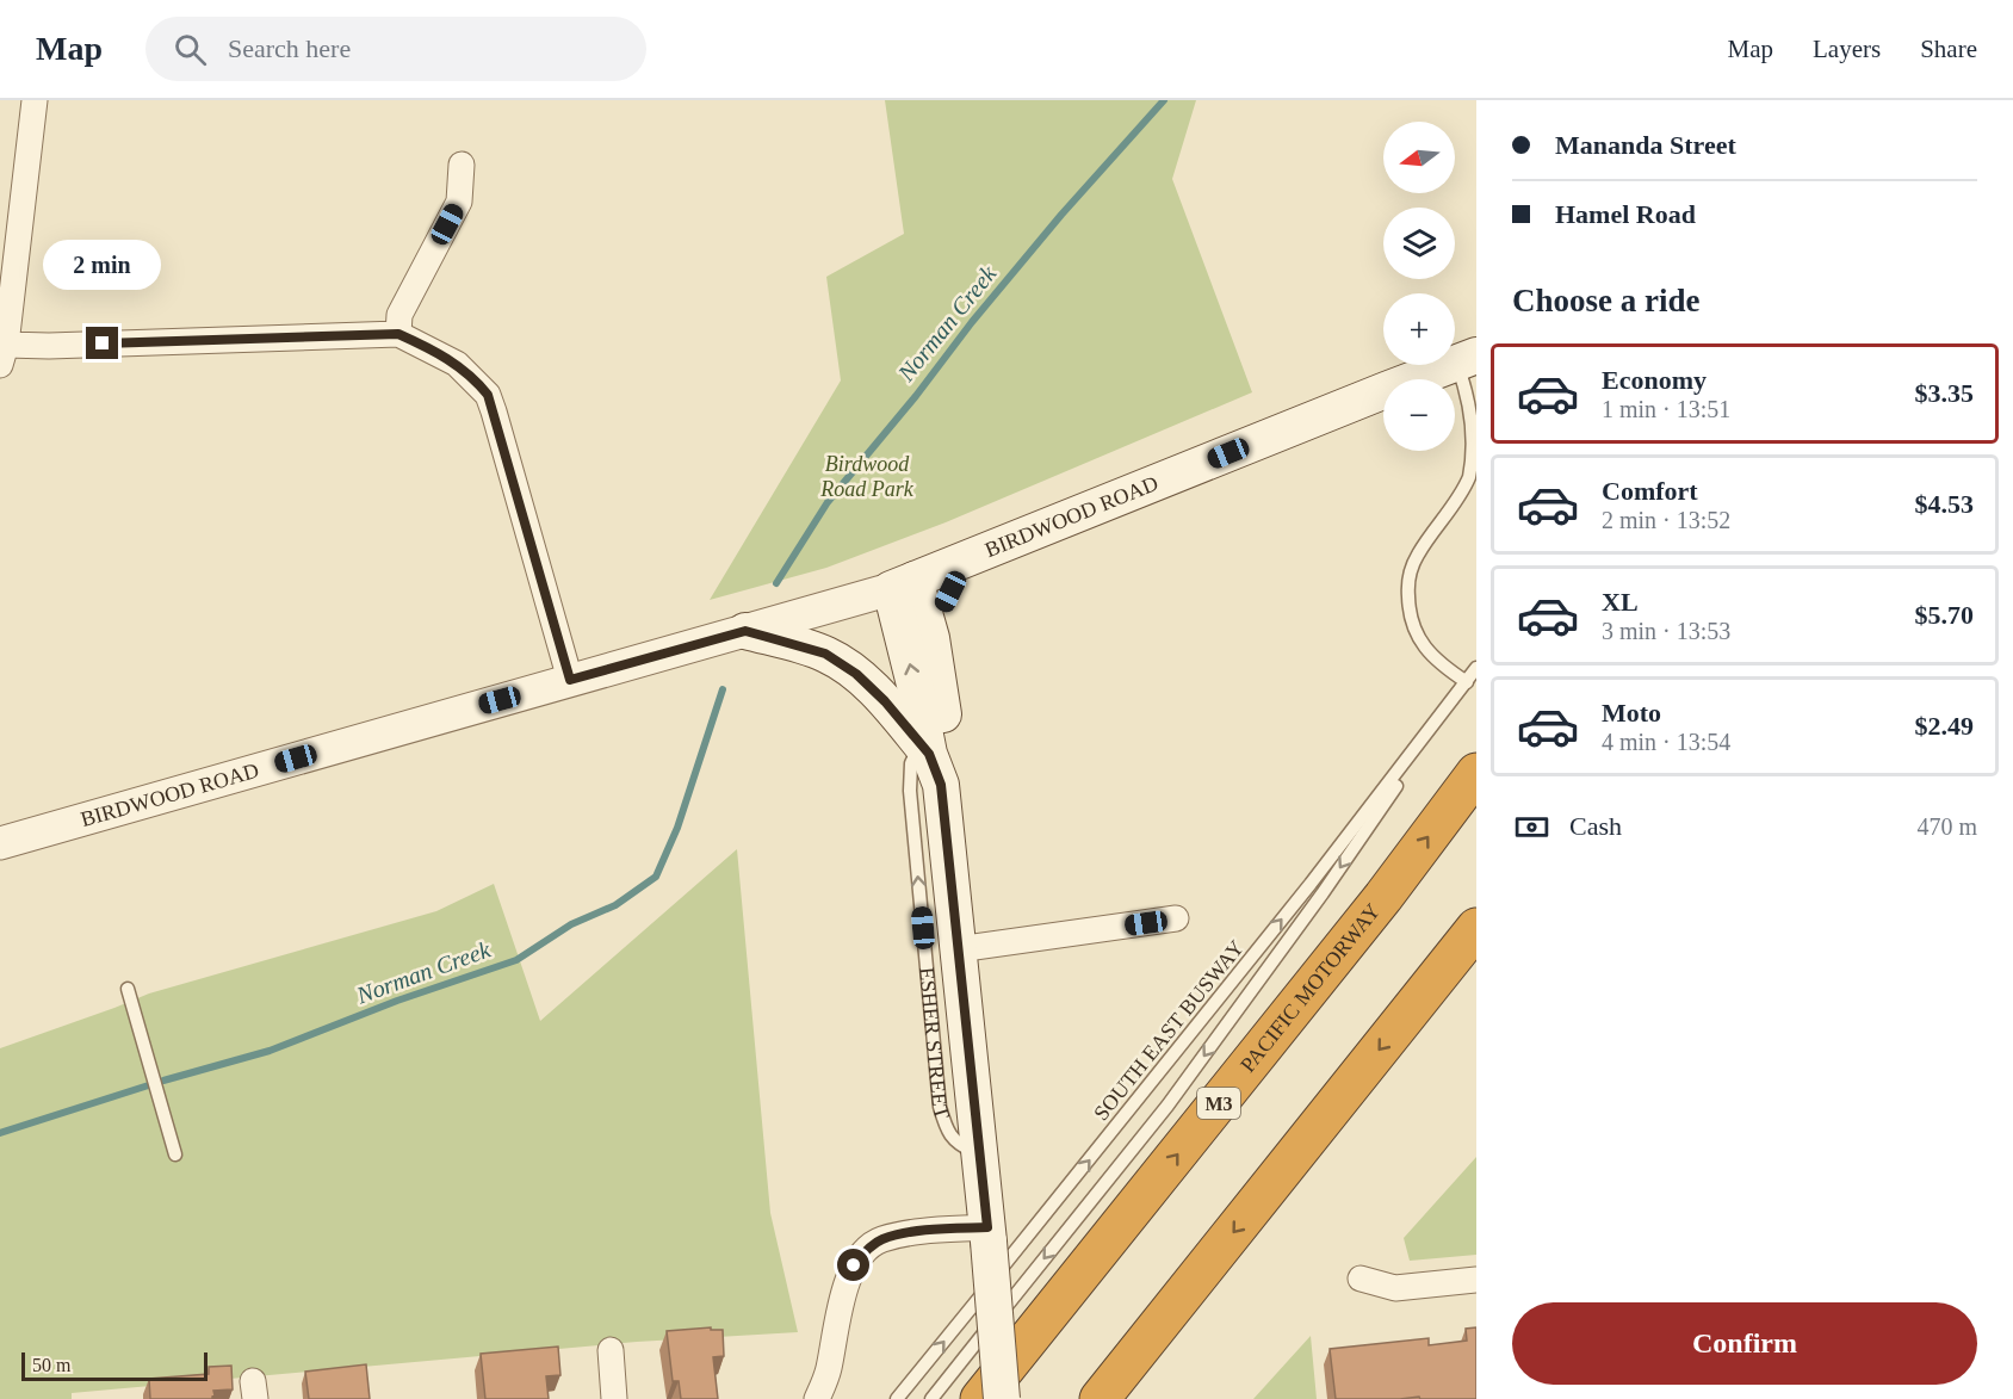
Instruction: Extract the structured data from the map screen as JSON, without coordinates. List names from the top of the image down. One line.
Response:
{"streets":{"highway":["PACIFIC MOTORWAY","M3"],"main road":["BIRDWOOD ROAD","ESHER STREET"],"lane":["SOUTH EAST BUSWAY"]},"crossings":[["BIRDWOOD ROAD","ESHER STREET"]],"water":["Norman Creek"],"parks":["Birdwood Road Park"],"scale_bar":"50 m","north":"left","page":{"header":"Map","search":"Search here","nav":["Map","Layers","Share"],"banner":["Mananda Street","Hamel Road"],"map_buttons":["+","−"],"bubble":"2 min","heading":"Choose a ride","list":[{"name":"Economy","note":"1 min · 13:51","value":"$3.35"},{"name":"Comfort","note":"2 min · 13:52","value":"$4.53"},{"name":"XL","note":"3 min · 13:53","value":"$5.70"},{"name":"Moto","note":"4 min · 13:54","value":"$2.49"}],"pay":["Cash","470 m"],"buttons":"Confirm","scale":"50 m"}}
